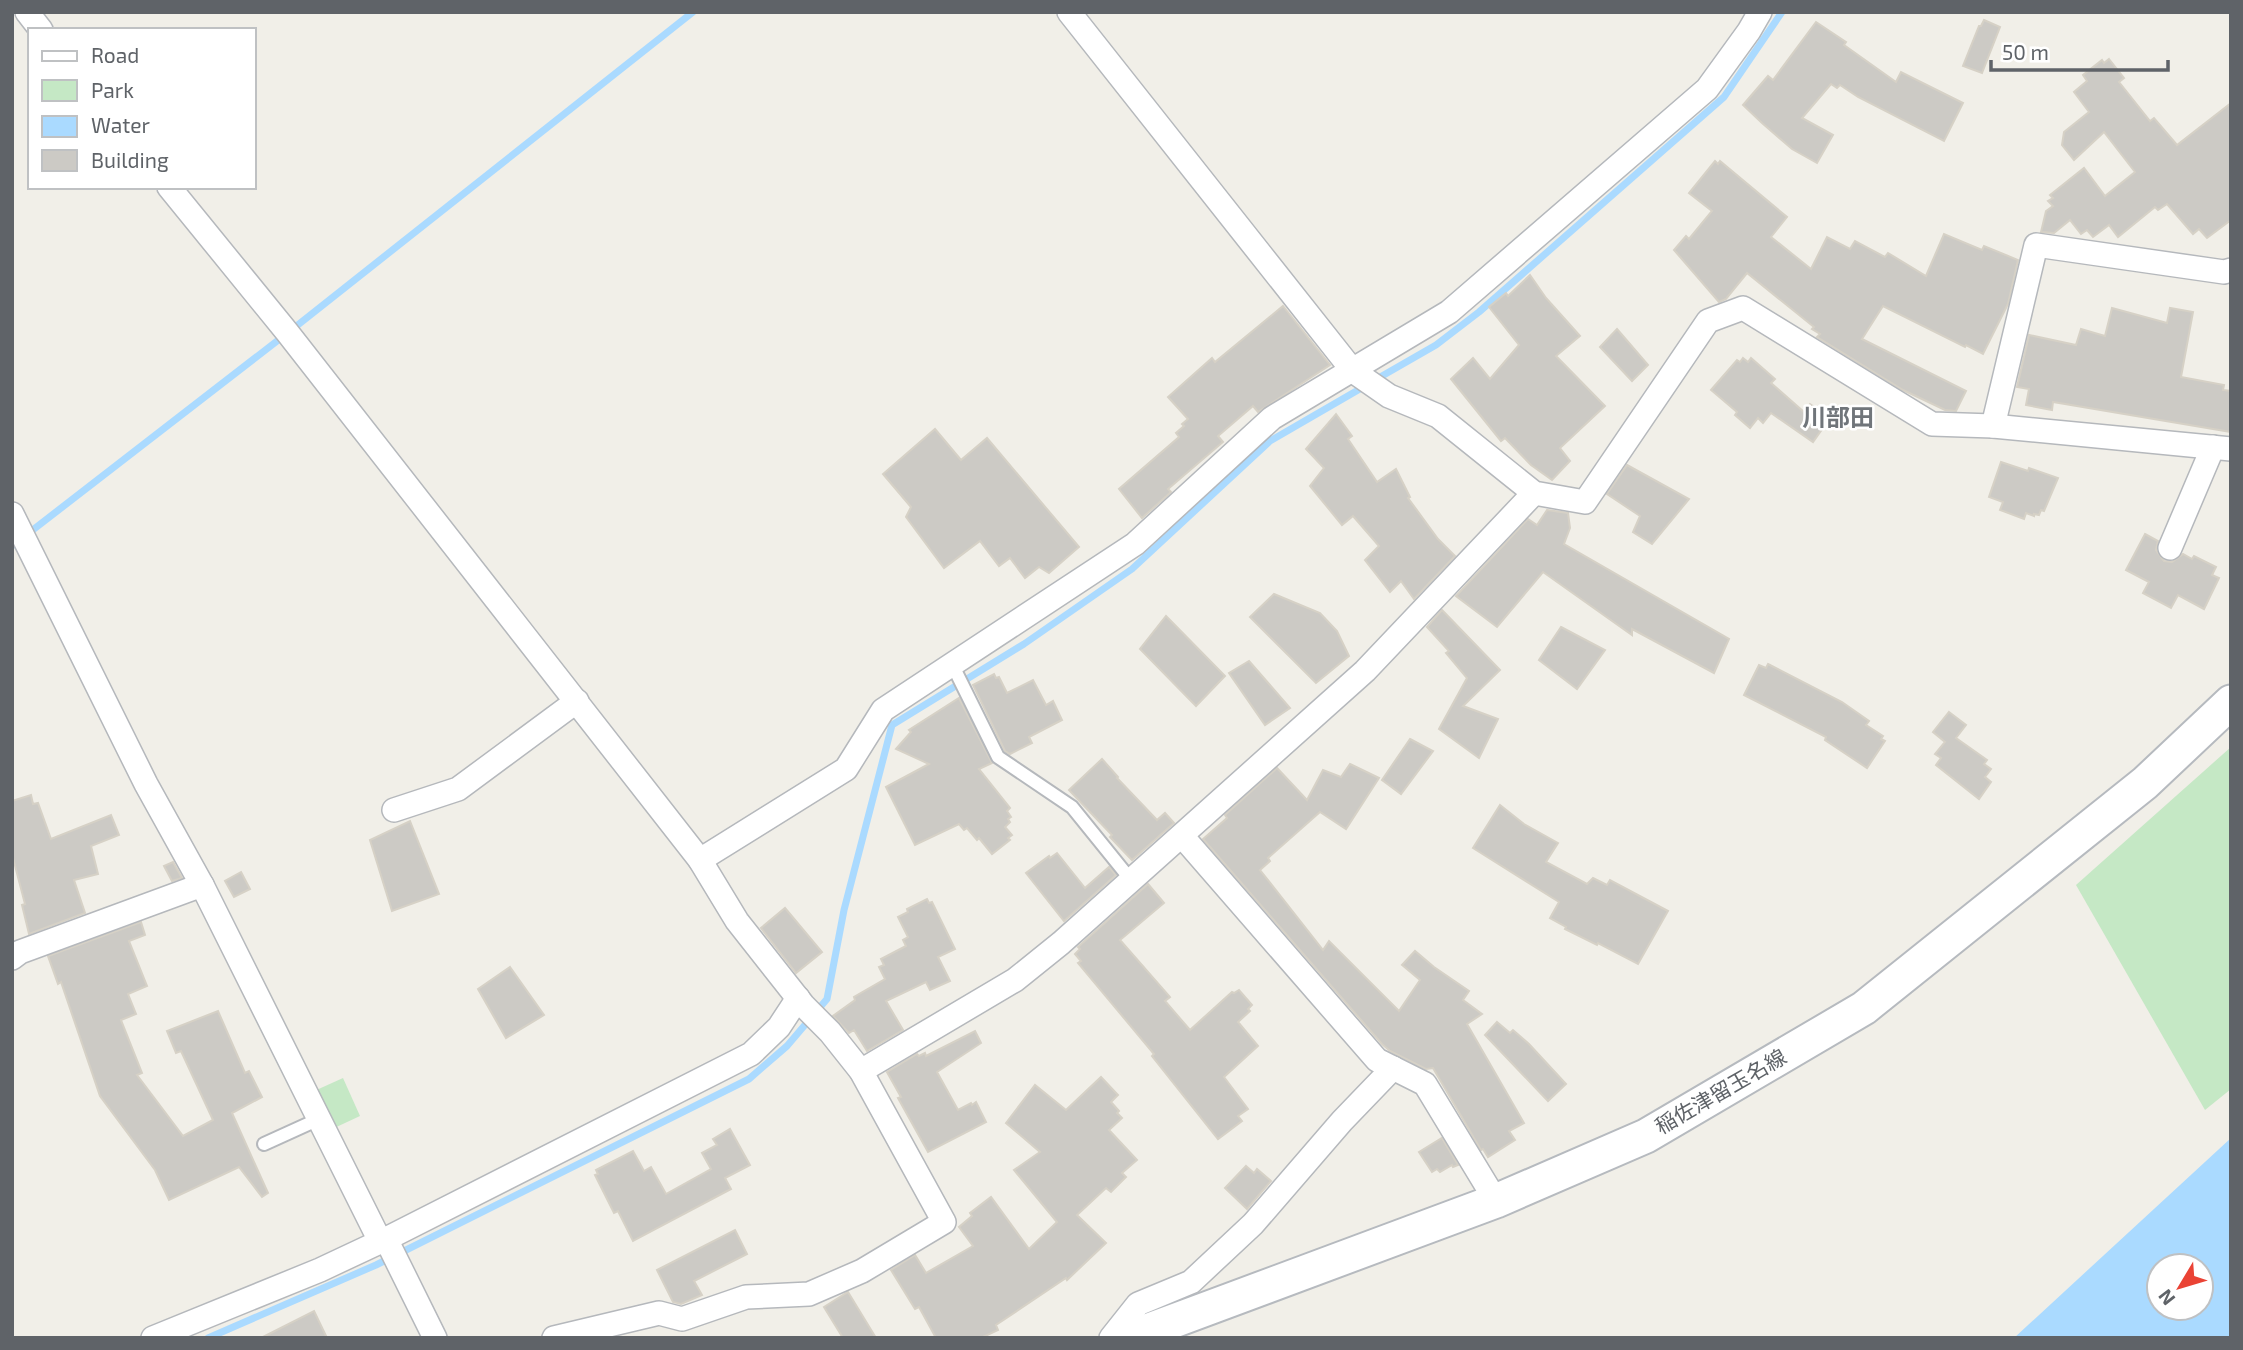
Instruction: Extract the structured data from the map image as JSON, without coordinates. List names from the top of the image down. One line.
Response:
{"streets":{"main road":["稲佐津留玉名線"]},"districts":["川部田"],"legend":["Road","Park","Water","Building"],"scale_bar":"50 m","north":"bottom left"}
